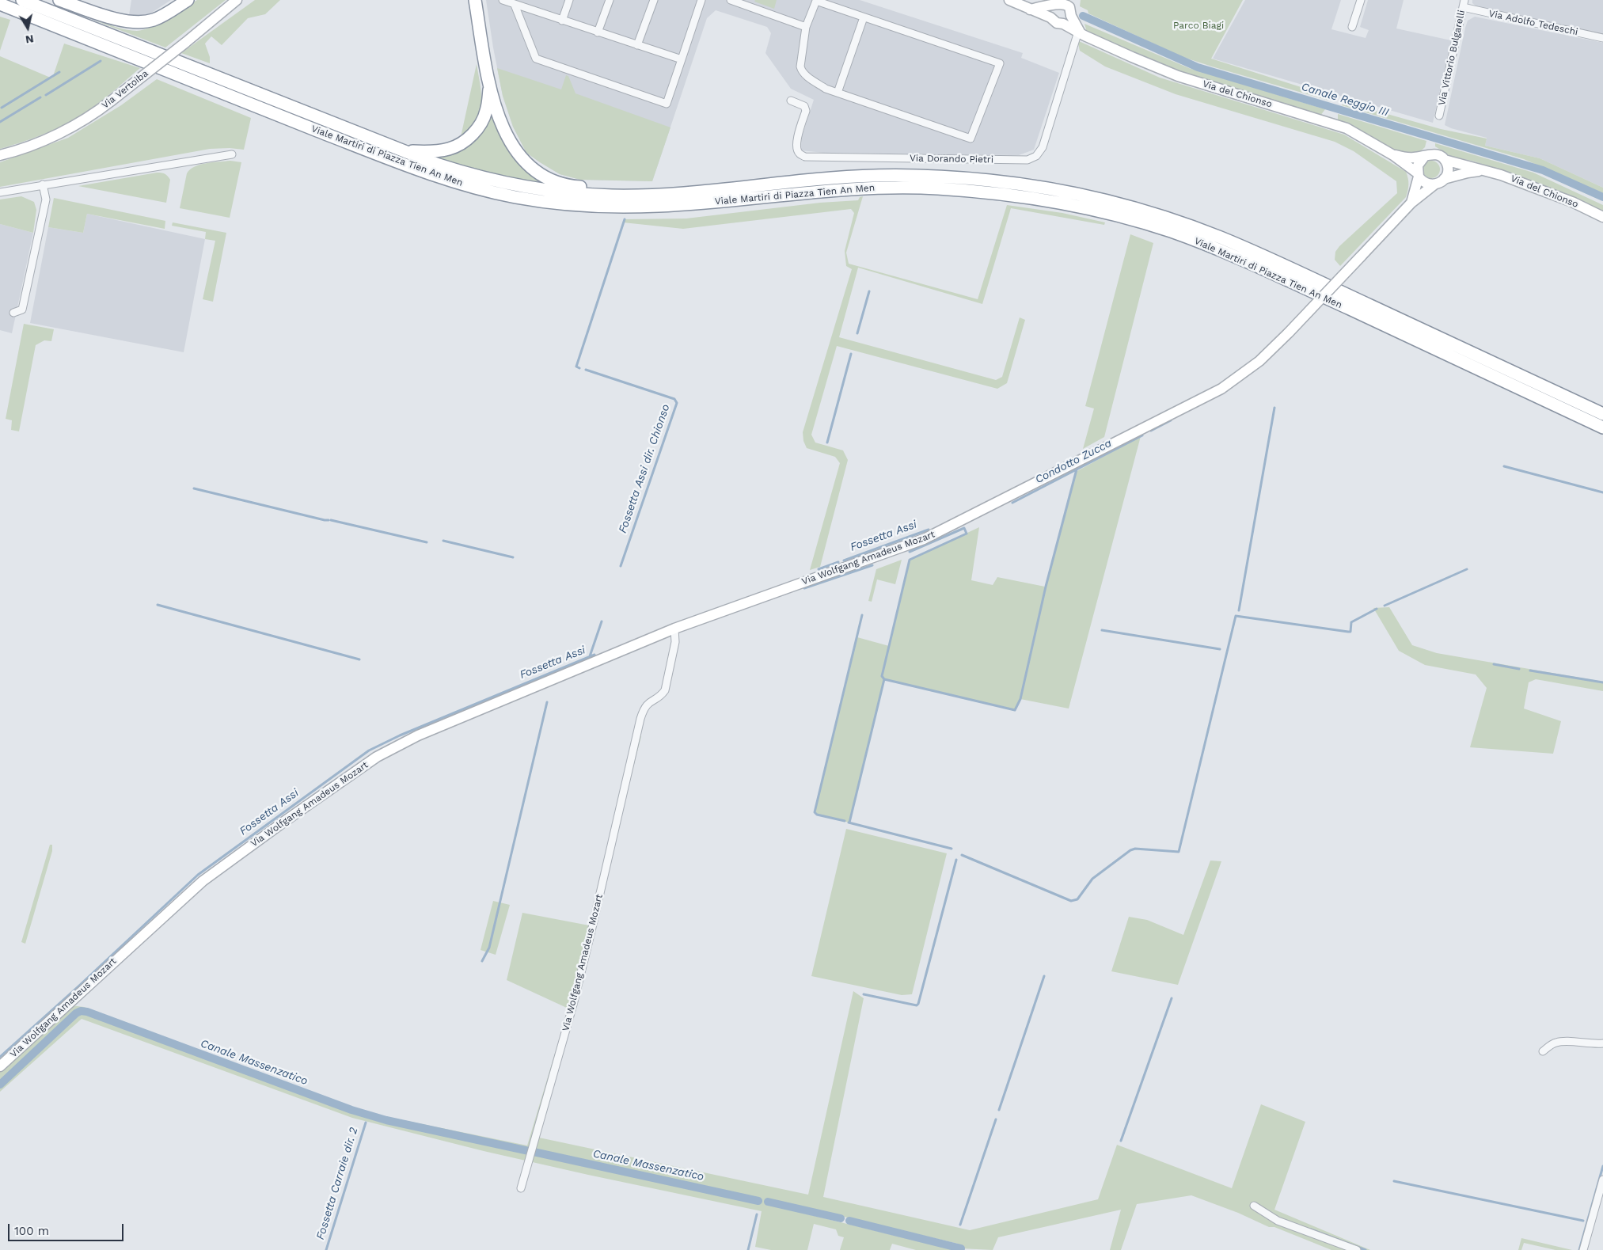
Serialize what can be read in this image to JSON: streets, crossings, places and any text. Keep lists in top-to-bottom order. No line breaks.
{"streets":{"highway":["Viale Martiri di Piazza Tien An Men"],"street":["Via Adolfo Tedeschi","Via Vittorio Bulgarelli","Via Vertoiba","Via del Chionso","Via Dorando Pietri","Via Wolfgang Amadeus Mozart"]},"crossings":[["Via Adolfo Tedeschi","Via Vittorio Bulgarelli"],["Via del Chionso","Via Dorando Pietri"],["Via del Chionso","Via Wolfgang Amadeus Mozart"]],"water":["Canale Reggio III","Condotto Zucca","Fossetta Assi dir. Chionso","Fossetta Assi","Canale Massenzatico","Fossetta Carraie dir. 2"],"parks":["Parco Biagi"],"scale_bar":"100 m","north":"bottom"}
